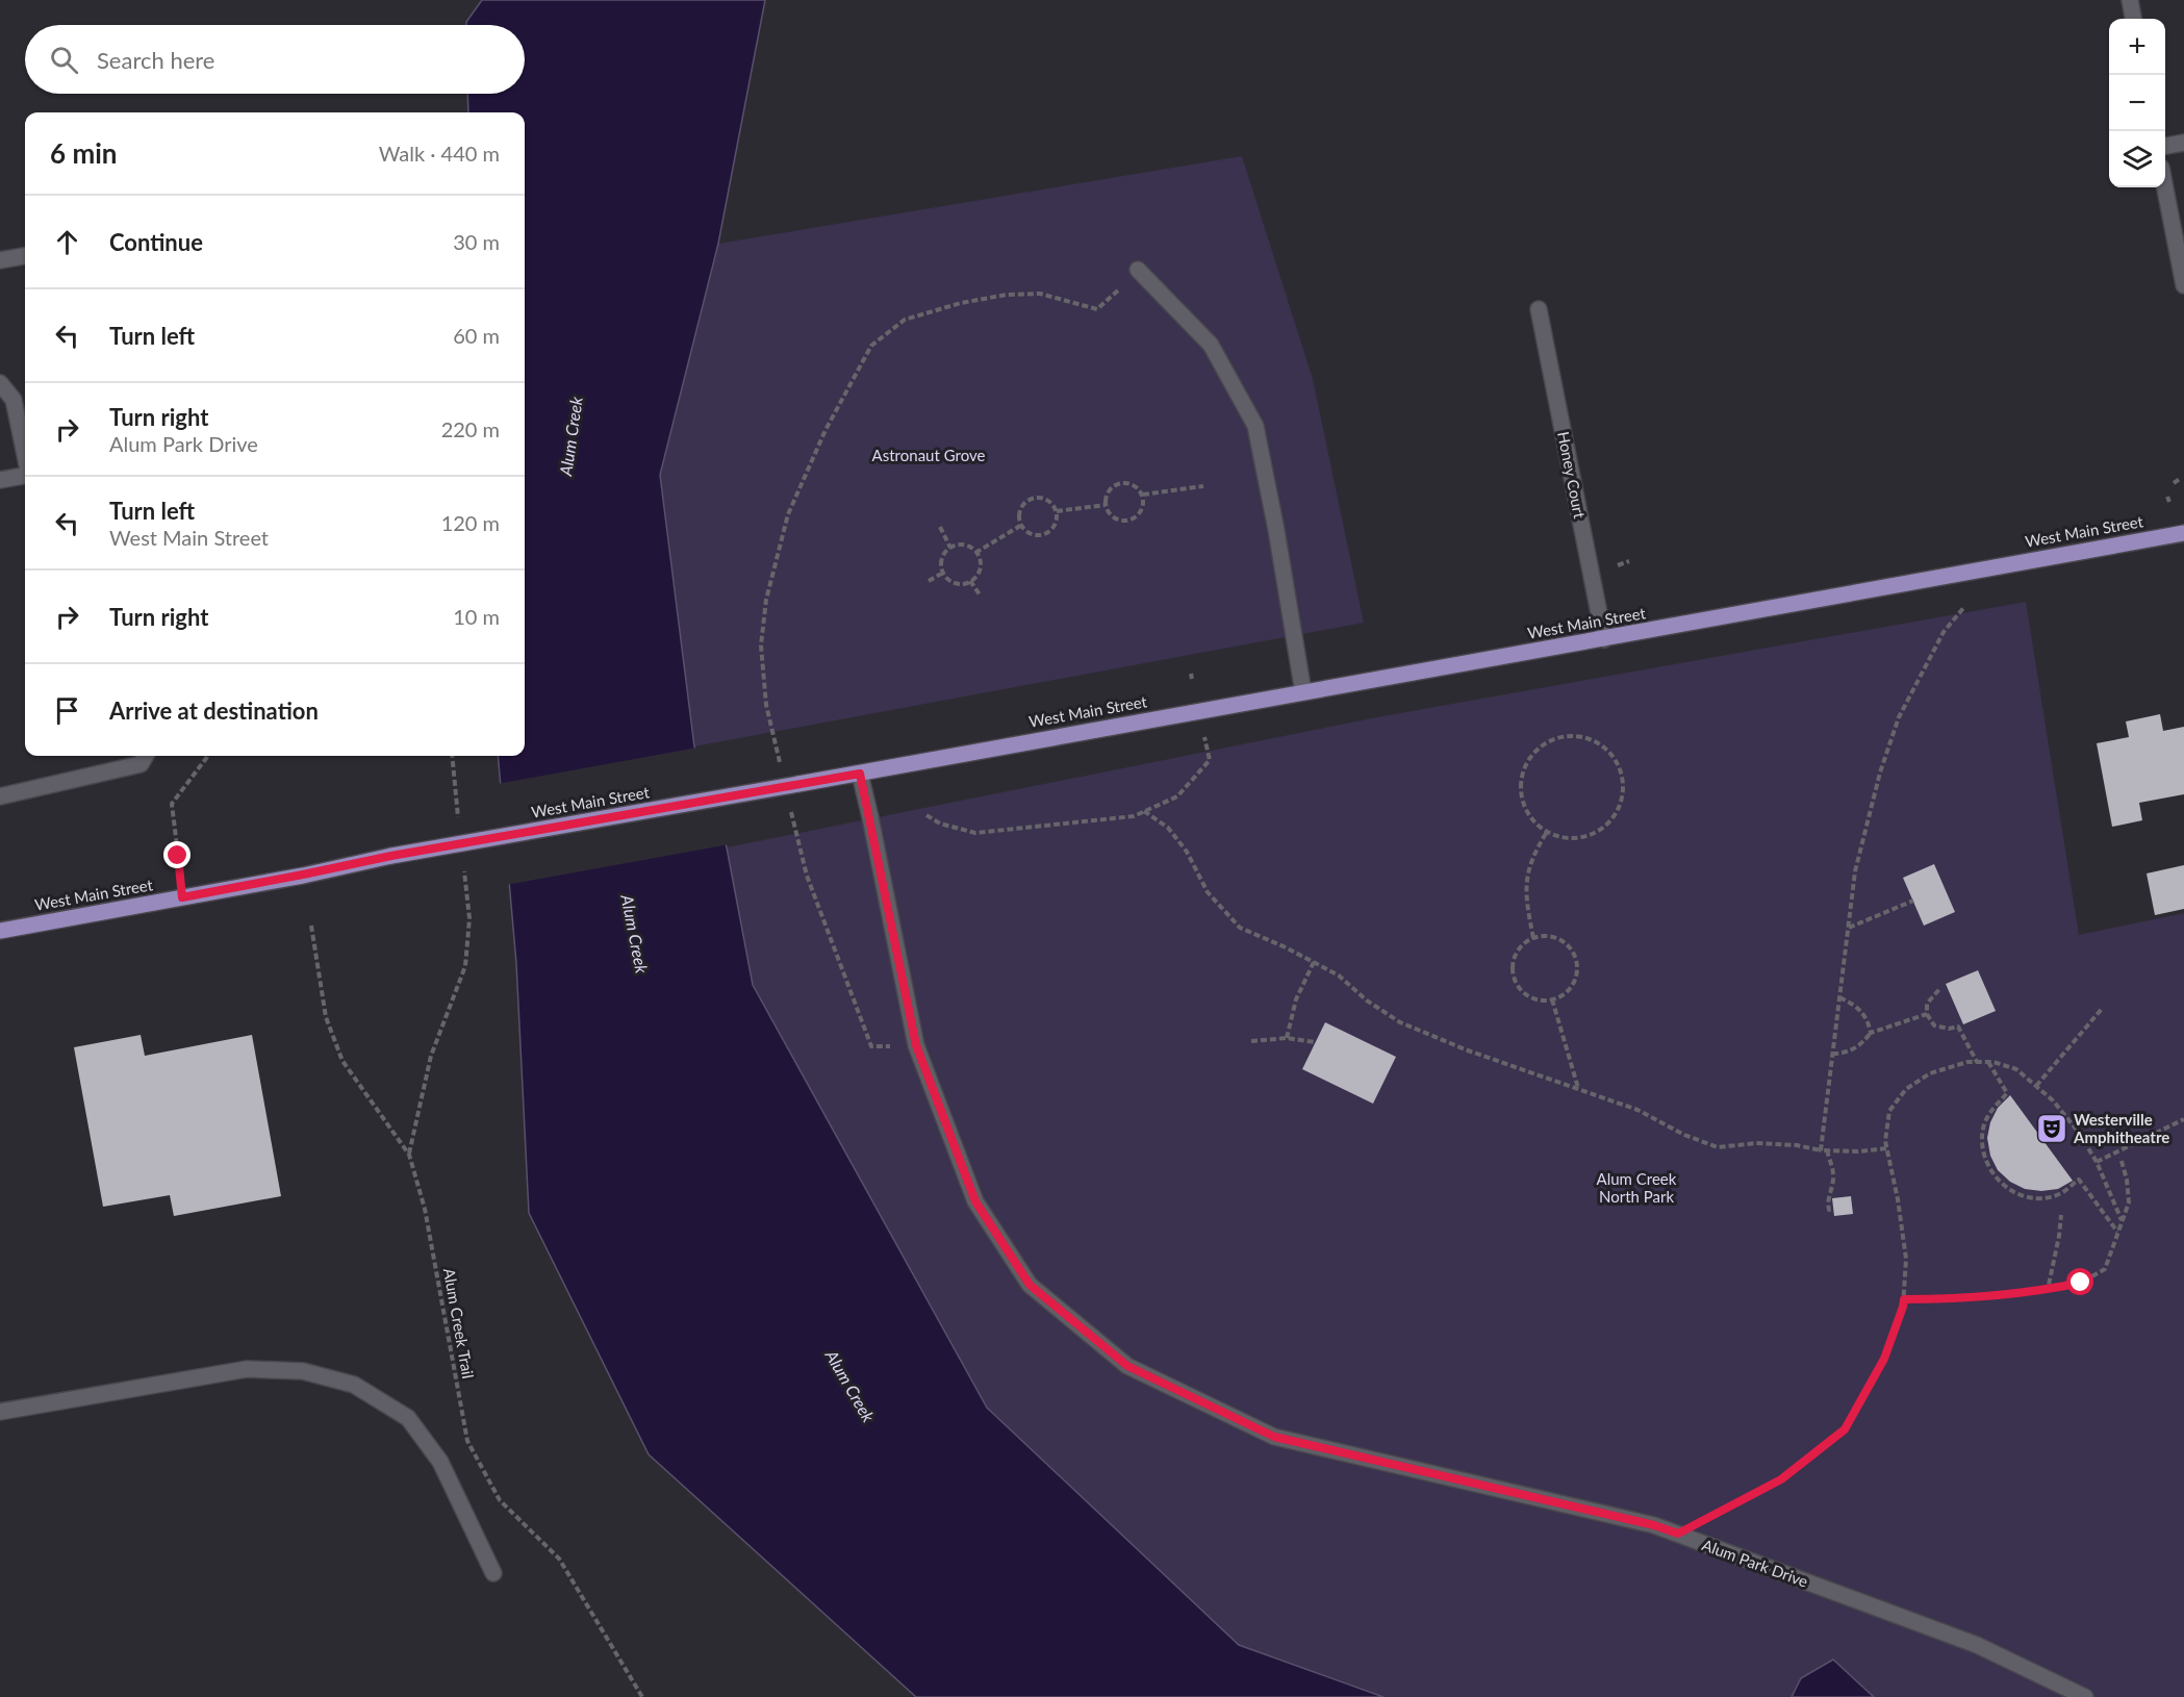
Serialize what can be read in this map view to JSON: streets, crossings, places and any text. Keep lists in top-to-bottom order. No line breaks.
{"streets":{"main road":["West Main Street"],"street":["Honey Court","Alum Park Drive"],"path":["Alum Creek Trail"]},"crossings":[["Honey Court","West Main Street"],["West Main Street","Alum Park Drive"]],"water":["Alum Creek"],"parks":["Astronaut Grove","Alum Creek North Park"],"places":{"theatre":["Westerville Amphitheatre"]},"page":{"map_buttons":["+","−"],"search":"Search here","heading":["6 min","Walk · 440 m"],"list":[["Continue","30 m"],["Turn left","60 m"],["Turn right","Alum Park Drive","220 m"],["Turn left","West Main Street","120 m"],["Turn right","10 m"],"Arrive at destination"]}}
